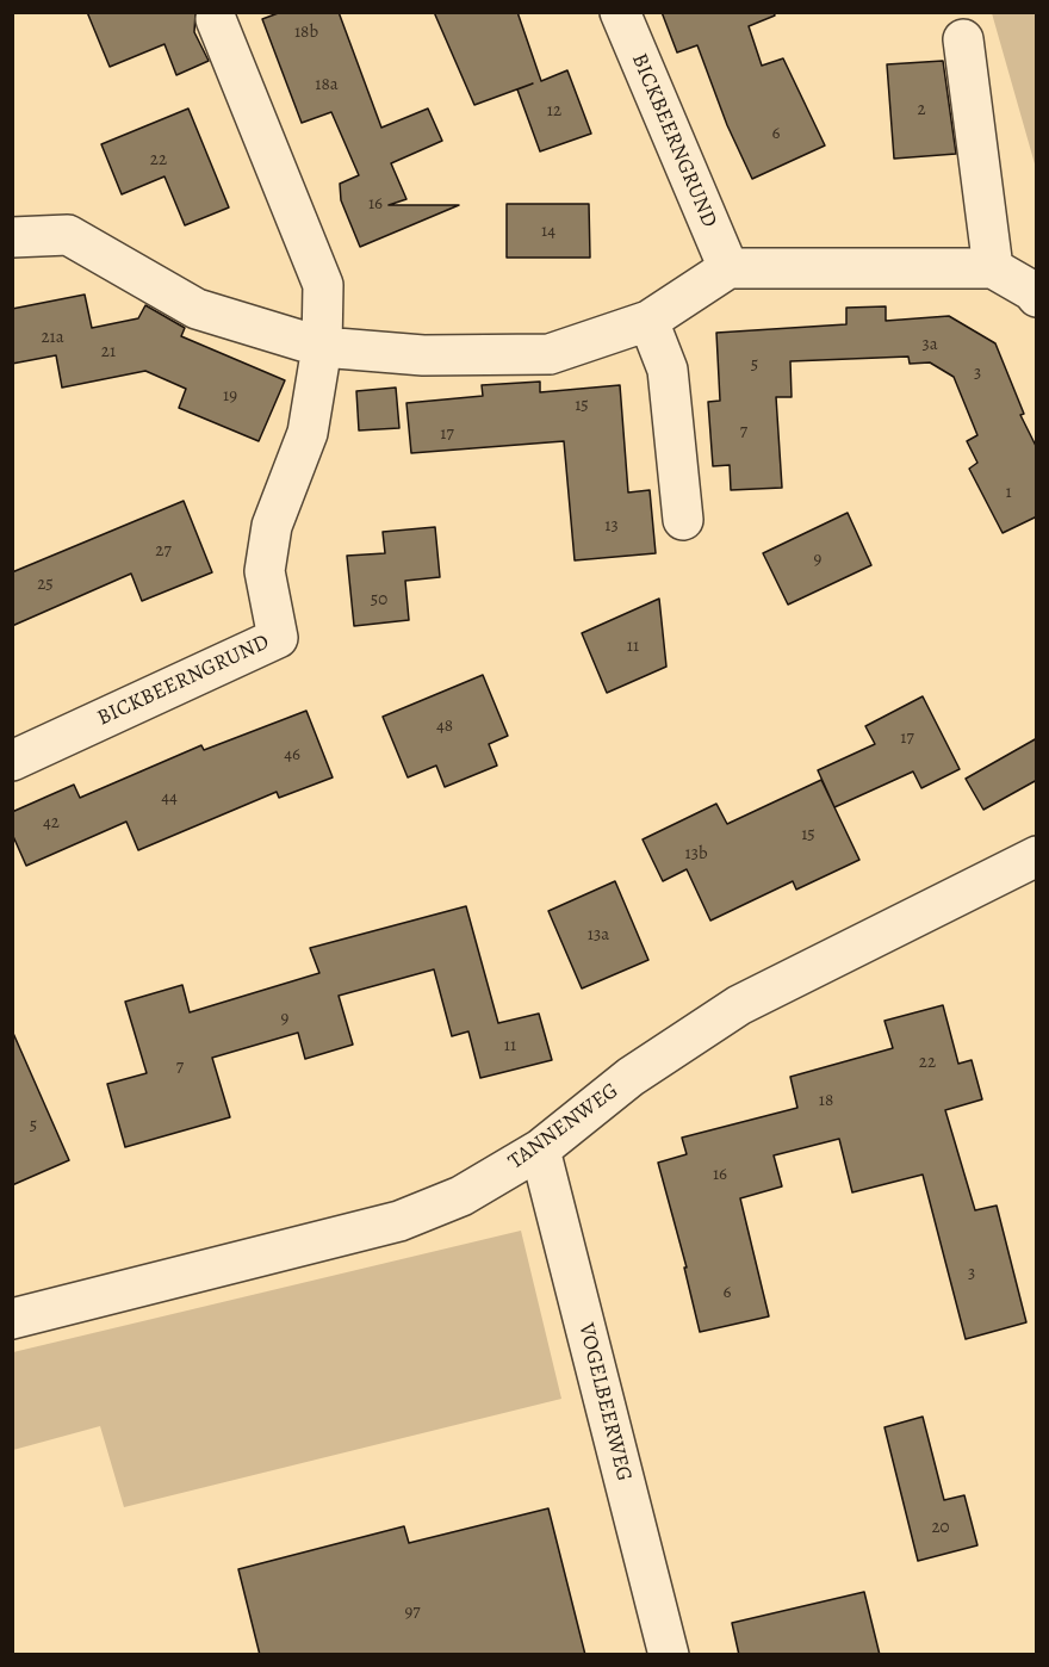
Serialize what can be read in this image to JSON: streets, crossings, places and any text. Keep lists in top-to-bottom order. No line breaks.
{"streets":{"street":["BICKBEERNGRUND","TANNENWEG","VOGELBEERWEG"]},"crossings":[["TANNENWEG","VOGELBEERWEG"]],"house_numbers":["18b","18a","2","12","6","22","16","14","21a","3a","21","5","3","19","15","7","17","1","13","27","9","25","50","11","48","17","46","44","42","15","13b","13a","9","11","22","7","18","5","16","3","6","20","97"]}
